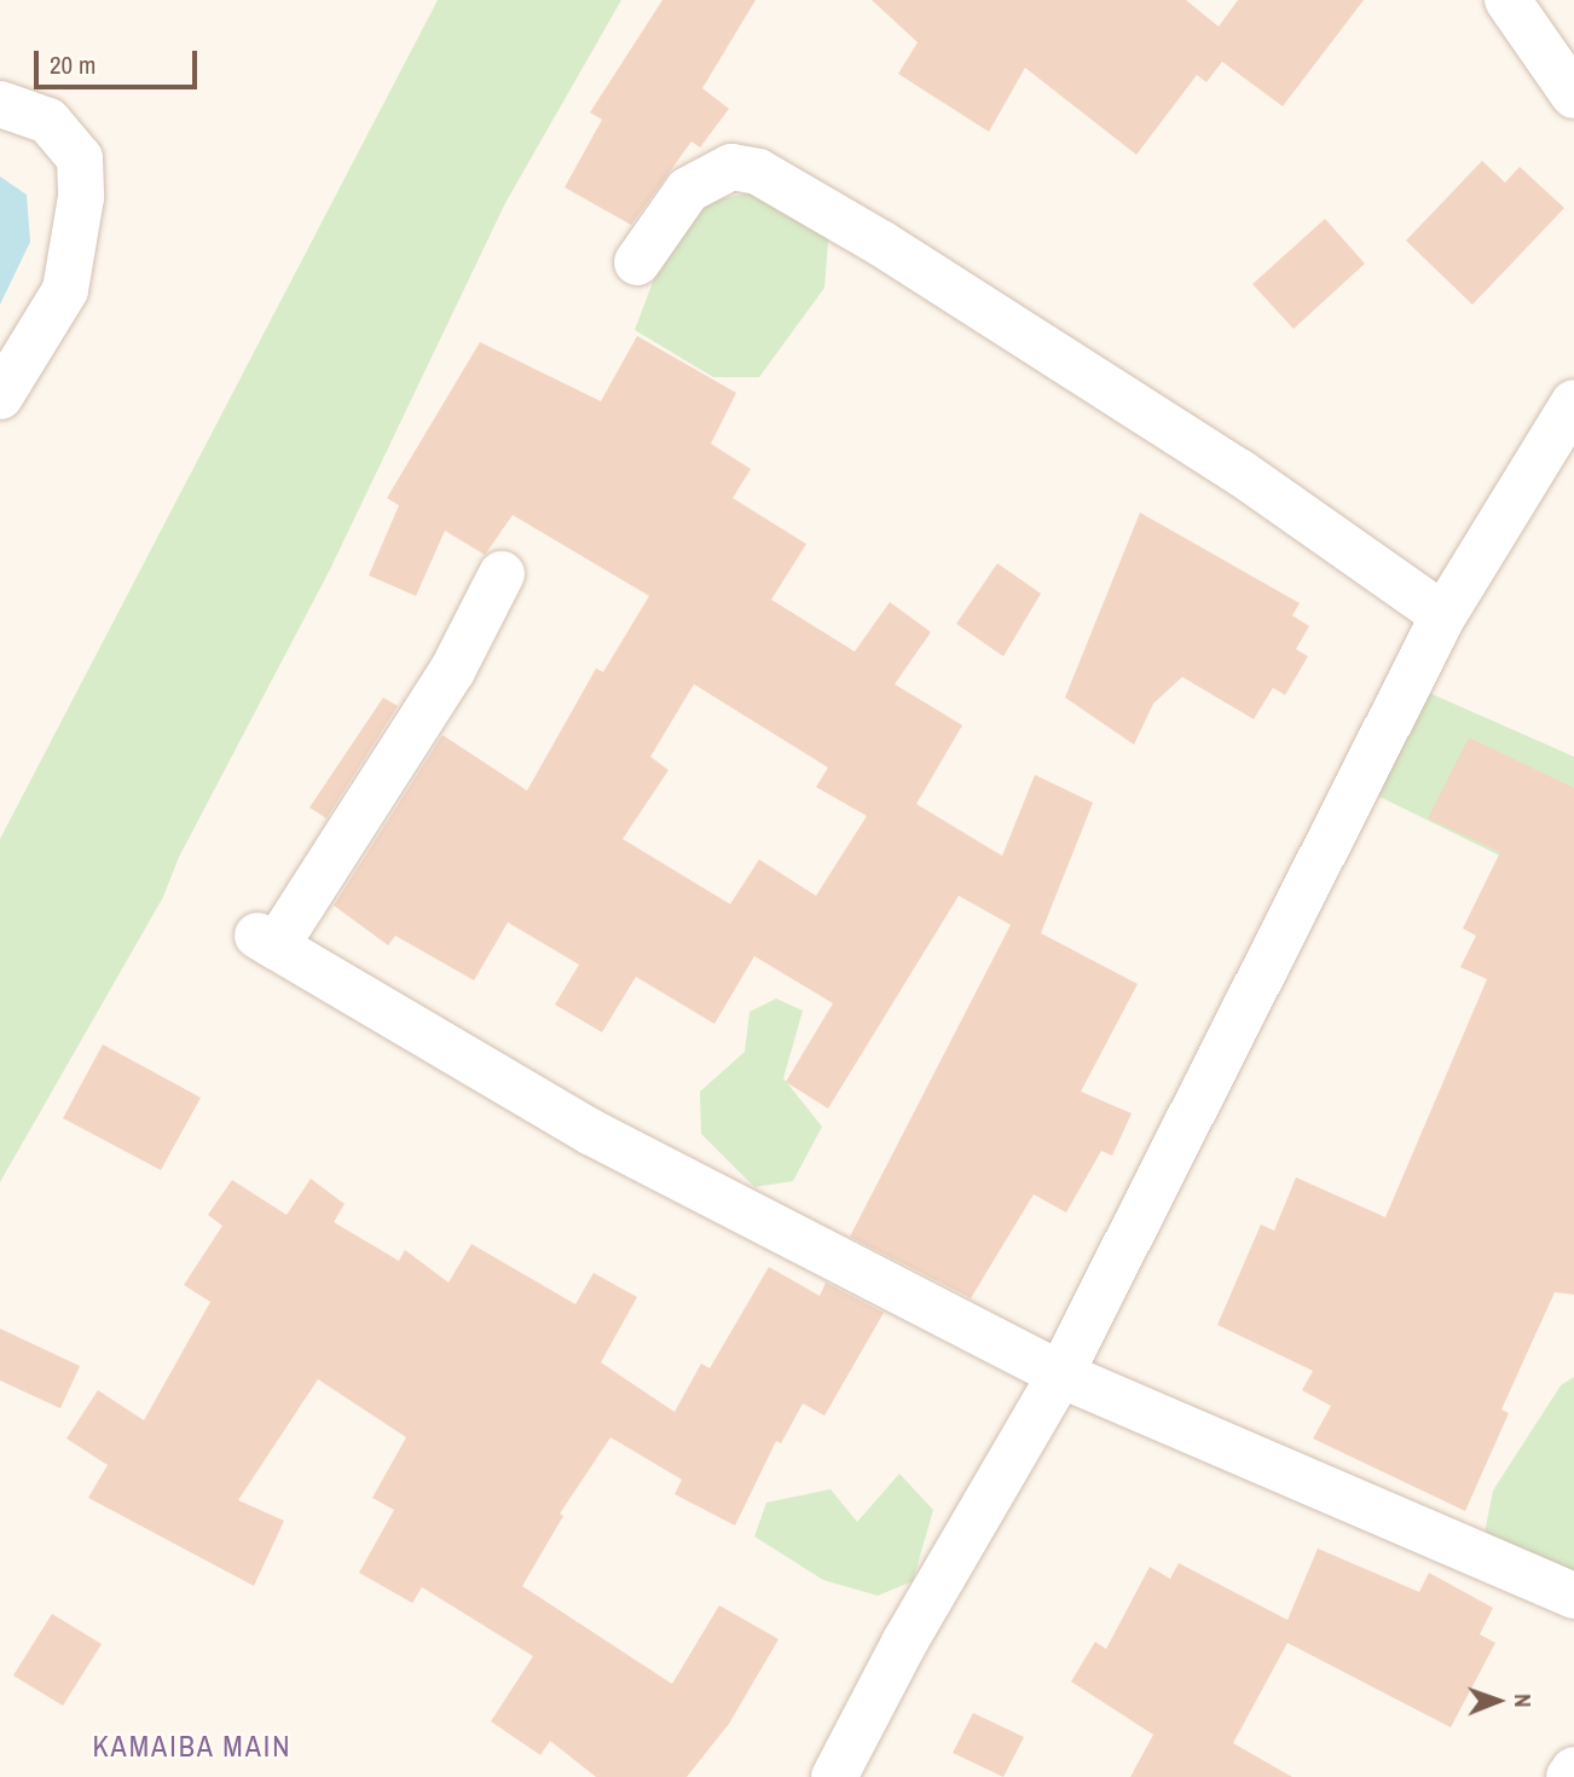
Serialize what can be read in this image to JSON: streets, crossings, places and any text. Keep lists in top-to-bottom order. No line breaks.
{"districts":["KAMAIBA MAIN"],"scale_bar":"20 m","north":"right"}
